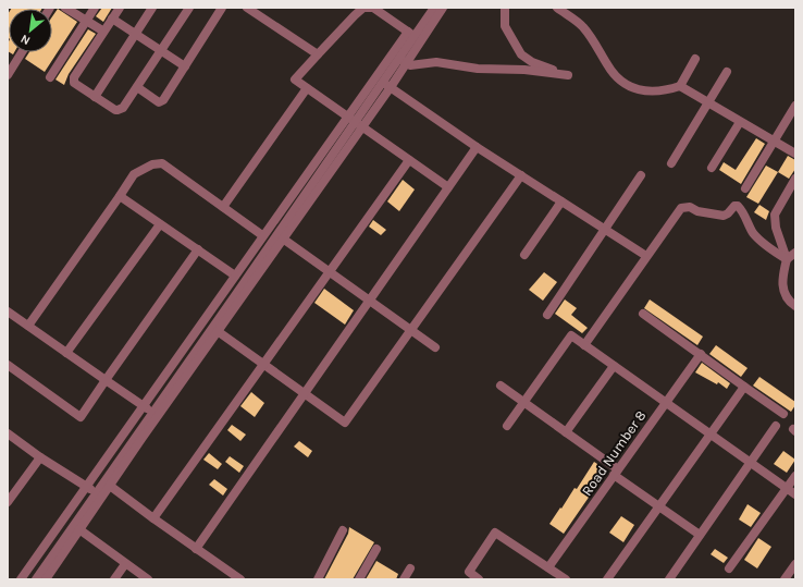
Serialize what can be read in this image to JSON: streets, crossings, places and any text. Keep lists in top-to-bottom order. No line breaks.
{"streets":{"street":["Road Number 8"]},"north":"bottom left"}
